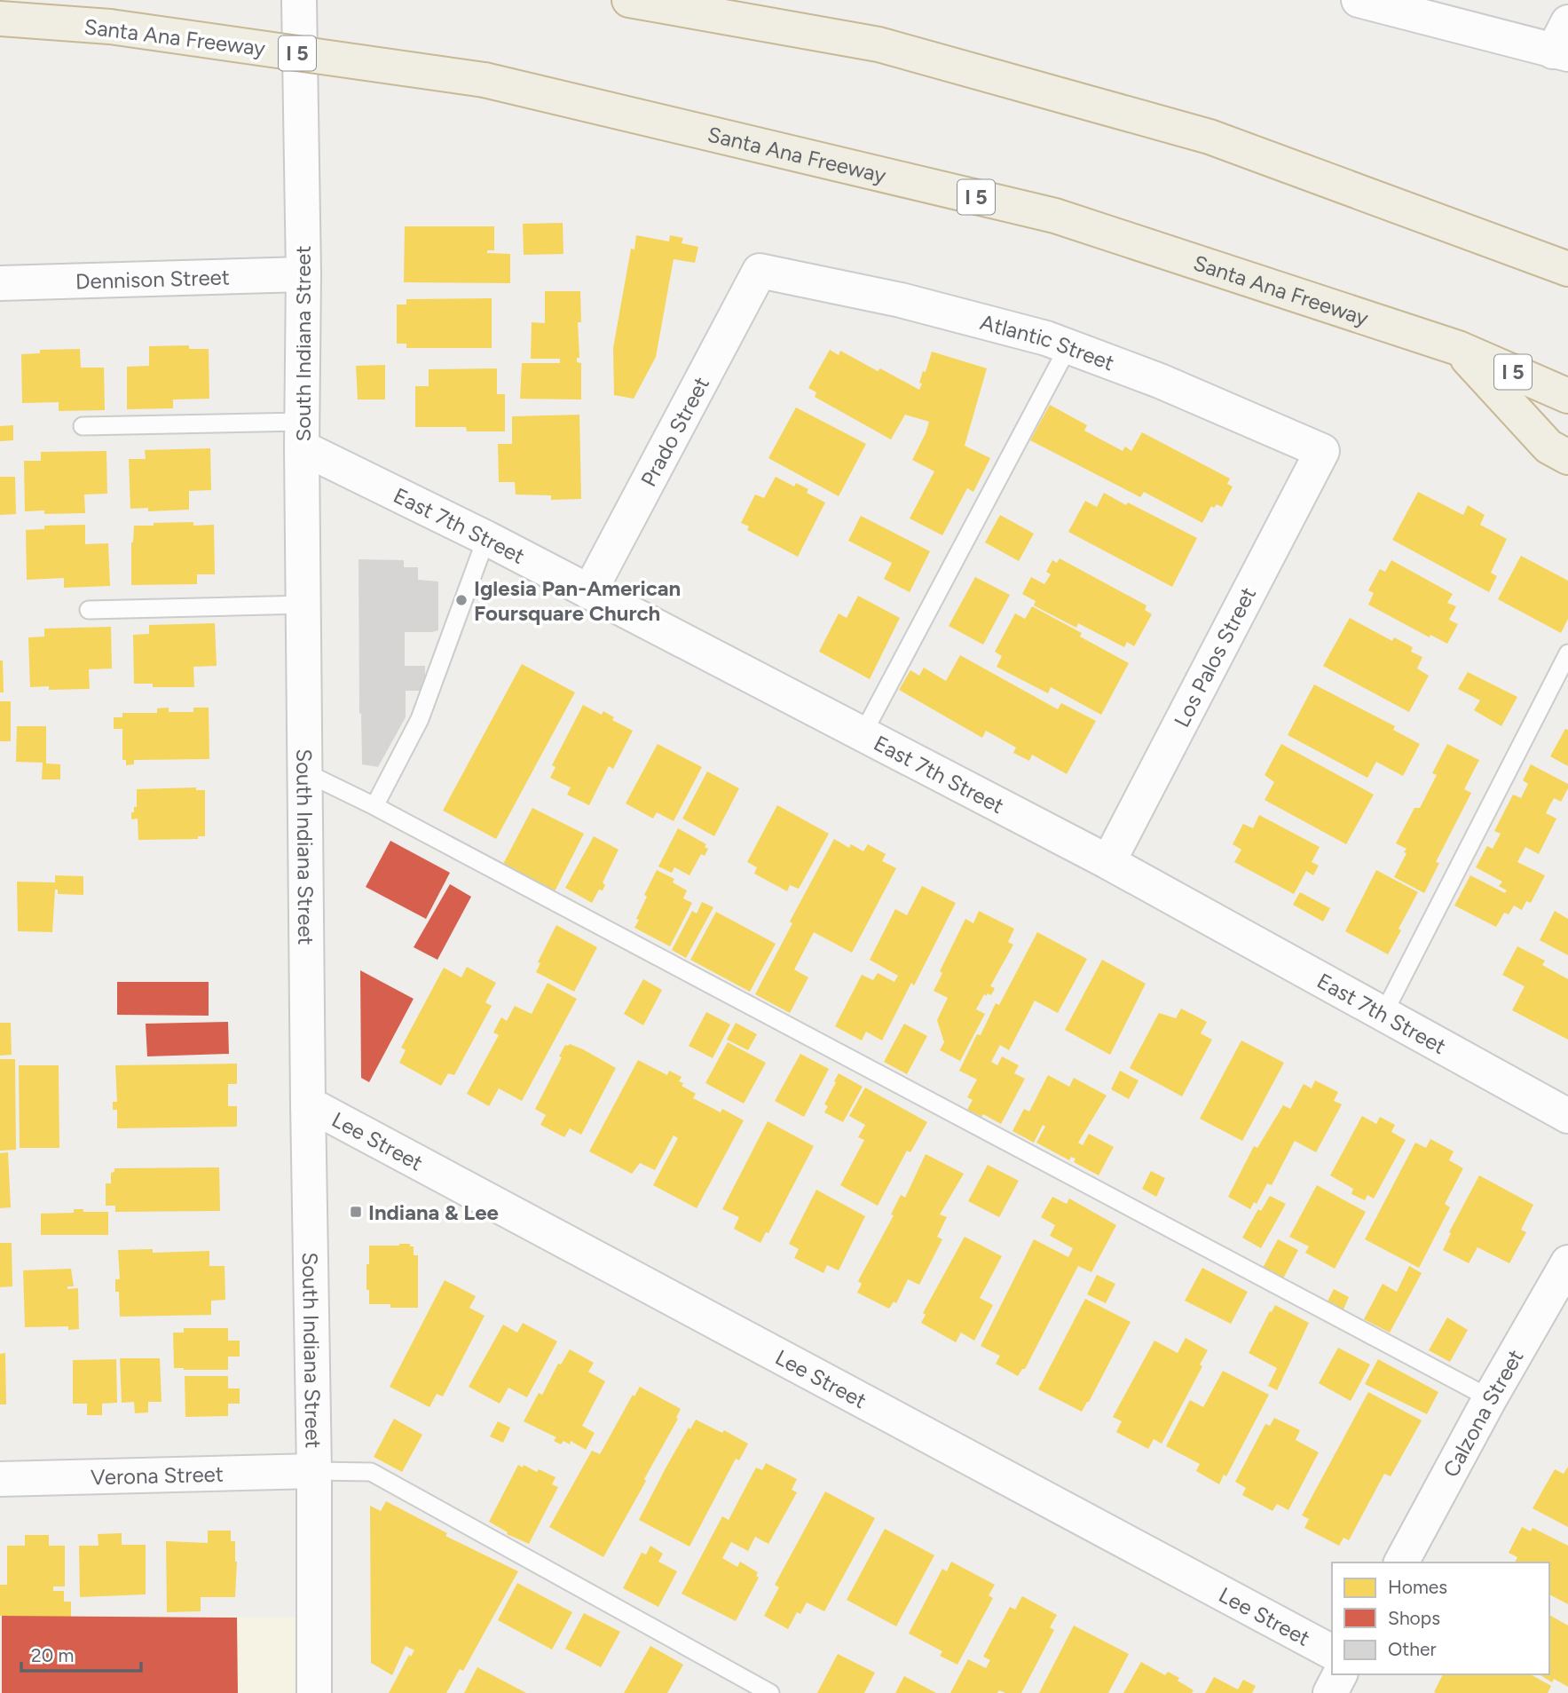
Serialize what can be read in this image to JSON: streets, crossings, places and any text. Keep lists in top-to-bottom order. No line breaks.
{"streets":{"highway":["Santa Ana Freeway","I 5"],"street":["Dennison Street","Atlantic Street","South Indiana Street","Prado Street","East 7th Street","Los Palos Street","Lee Street","Calzona Street","Verona Street"]},"crossings":[["Dennison Street","South Indiana Street"],["Atlantic Street","Prado Street"],["Atlantic Street","Los Palos Street"],["South Indiana Street","East 7th Street"],["South Indiana Street","Lee Street"],["South Indiana Street","Verona Street"],["Prado Street","East 7th Street"],["East 7th Street","Los Palos Street"]],"places":{"other":["Iglesia Pan-American Foursquare Church"],"transit":["Indiana & Lee"]},"legend":["Homes","Shops","Other"],"scale_bar":"20 m"}
